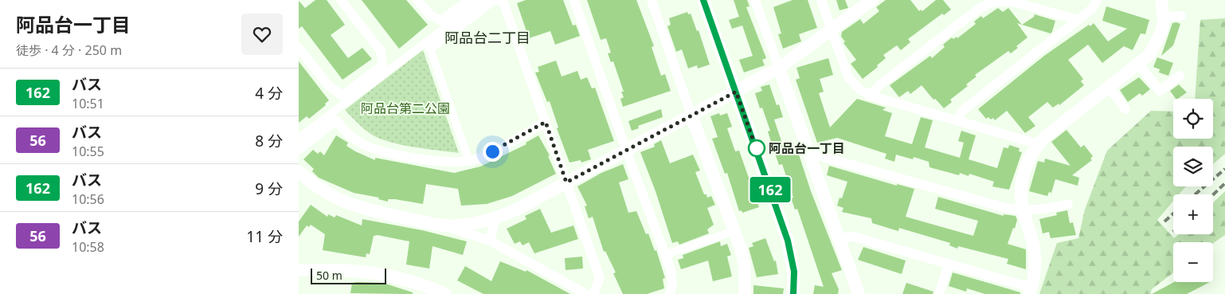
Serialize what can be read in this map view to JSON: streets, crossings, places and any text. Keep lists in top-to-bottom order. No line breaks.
{"districts":["阿品台二丁目"],"parks":["阿品台第二公園"],"places":["阿品台一丁目"],"lines":["bus line 162"],"scale_bar":"50 m","page":{"heading":["阿品台一丁目","徒歩 · 4 分 · 250 m"],"on_map":"162","list":[{"mark":"162","name":"バス","note":"10:51","value":"4 分"},{"mark":"56","name":"バス","note":"10:55","value":"8 分"},{"mark":"162","name":"バス","note":"10:56","value":"9 分"},{"mark":"56","name":"バス","note":"10:58","value":"11 分"}],"map_buttons":["+","−"],"scale":"50 m"}}
